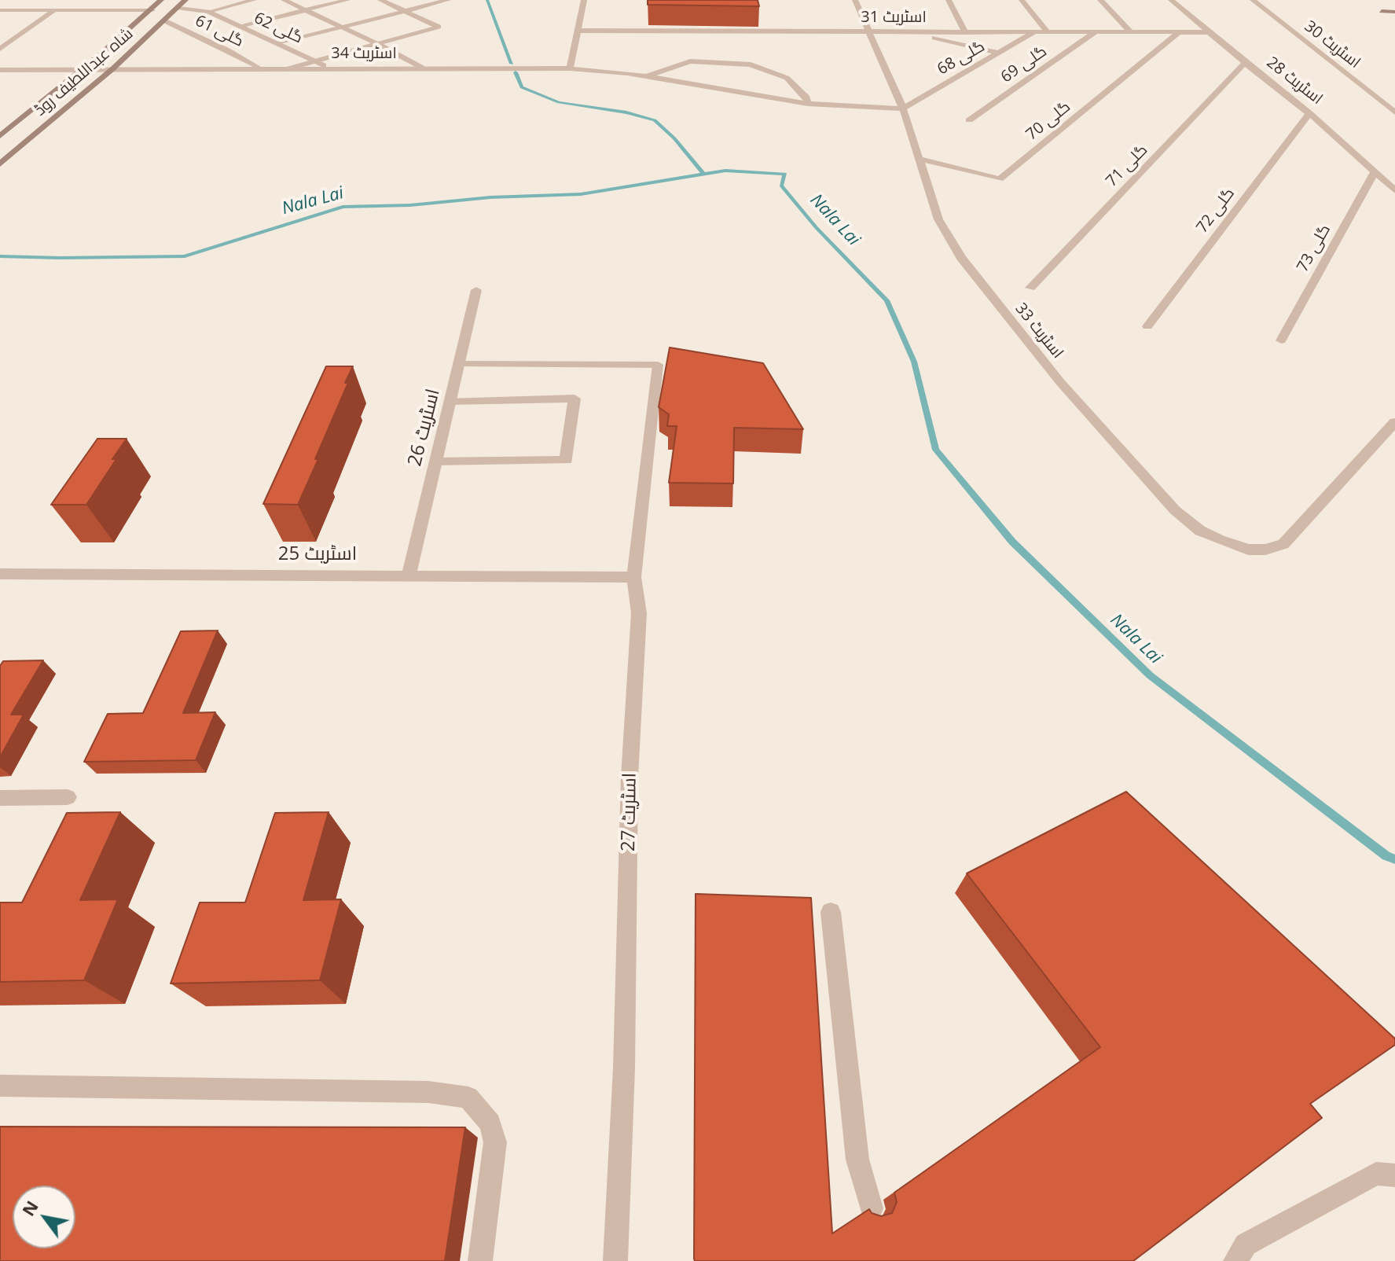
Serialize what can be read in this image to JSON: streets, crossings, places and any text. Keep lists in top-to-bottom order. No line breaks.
{"streets":{"street":["اسٹریٹ 31","گلی 62","گلی 61","اسٹریٹ 30","اسٹریٹ 34","گلی 68","گلی 69","شاہ عبداللطیف روڈ","اسٹریٹ 28","گلی 70","گلی 71","گلی 72","گلی 73","اسٹریٹ 33","اسٹریٹ 26","اسٹریٹ 25","اسٹریٹ 27"]},"crossings":[["اسٹریٹ 31","گلی 68"],["اسٹریٹ 31","گلی 69"],["اسٹریٹ 31","اسٹریٹ 28"],["اسٹریٹ 31","گلی 70"],["اسٹریٹ 31","اسٹریٹ 33"],["گلی 62","اسٹریٹ 34"],["گلی 62","شاہ عبداللطیف روڈ"],["گلی 61","اسٹریٹ 34"],["گلی 61","شاہ عبداللطیف روڈ"],["اسٹریٹ 34","گلی 68"],["اسٹریٹ 34","شاہ عبداللطیف روڈ"],["اسٹریٹ 34","اسٹریٹ 33"],["گلی 68","اسٹریٹ 33"],["اسٹریٹ 28","گلی 71"],["اسٹریٹ 28","گلی 72"],["اسٹریٹ 28","گلی 73"],["گلی 70","اسٹریٹ 33"],["اسٹریٹ 26","اسٹریٹ 25"],["اسٹریٹ 26","اسٹریٹ 27"],["اسٹریٹ 25","اسٹریٹ 27"]],"water":["Nala Lai"],"north":"top left"}
